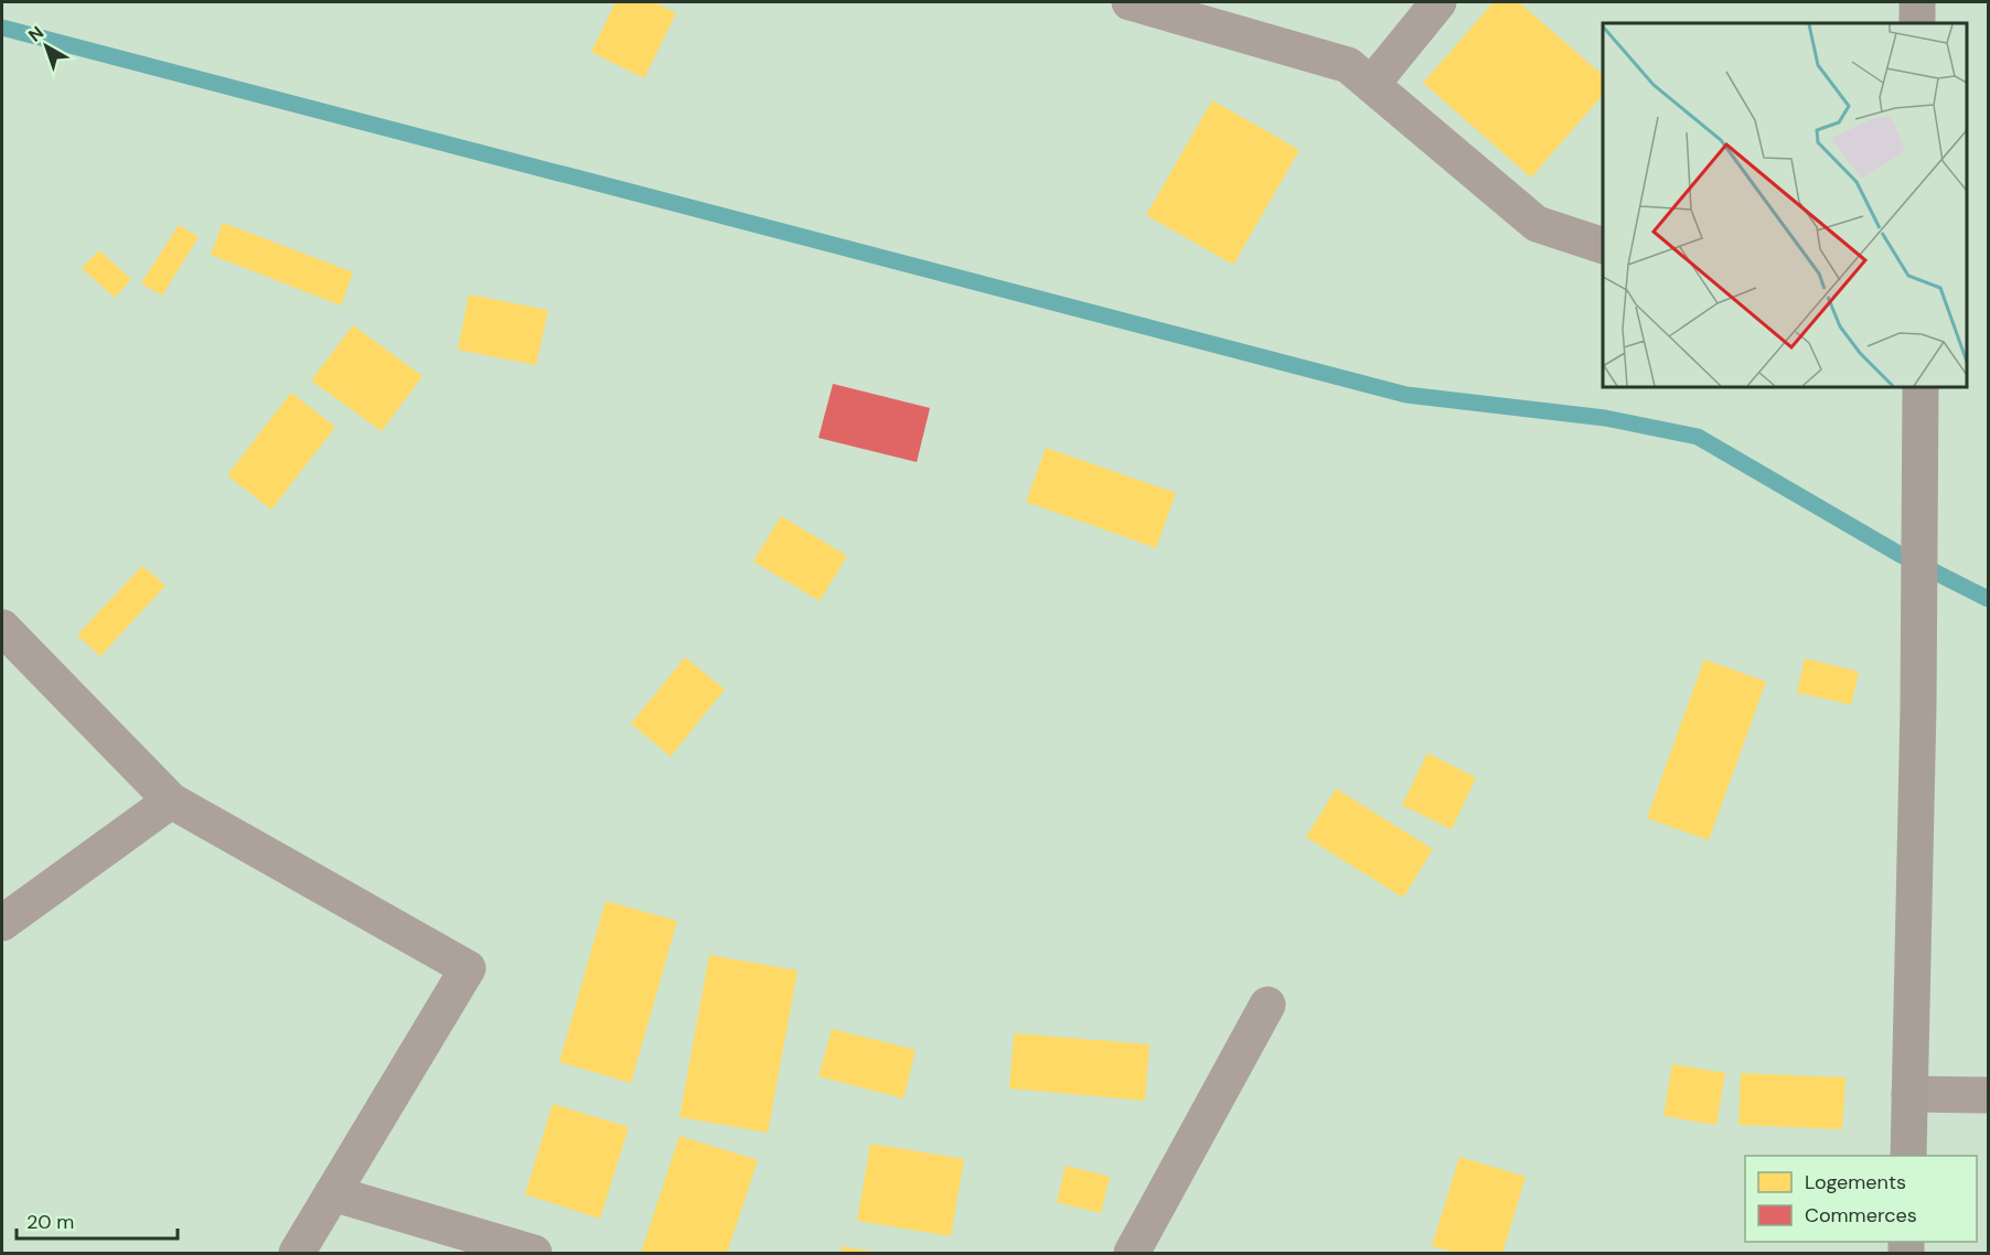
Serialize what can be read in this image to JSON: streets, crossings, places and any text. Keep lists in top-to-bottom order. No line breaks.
{"legend":["Logements","Commerces"],"scale_bar":"20 m","north":"top left"}
